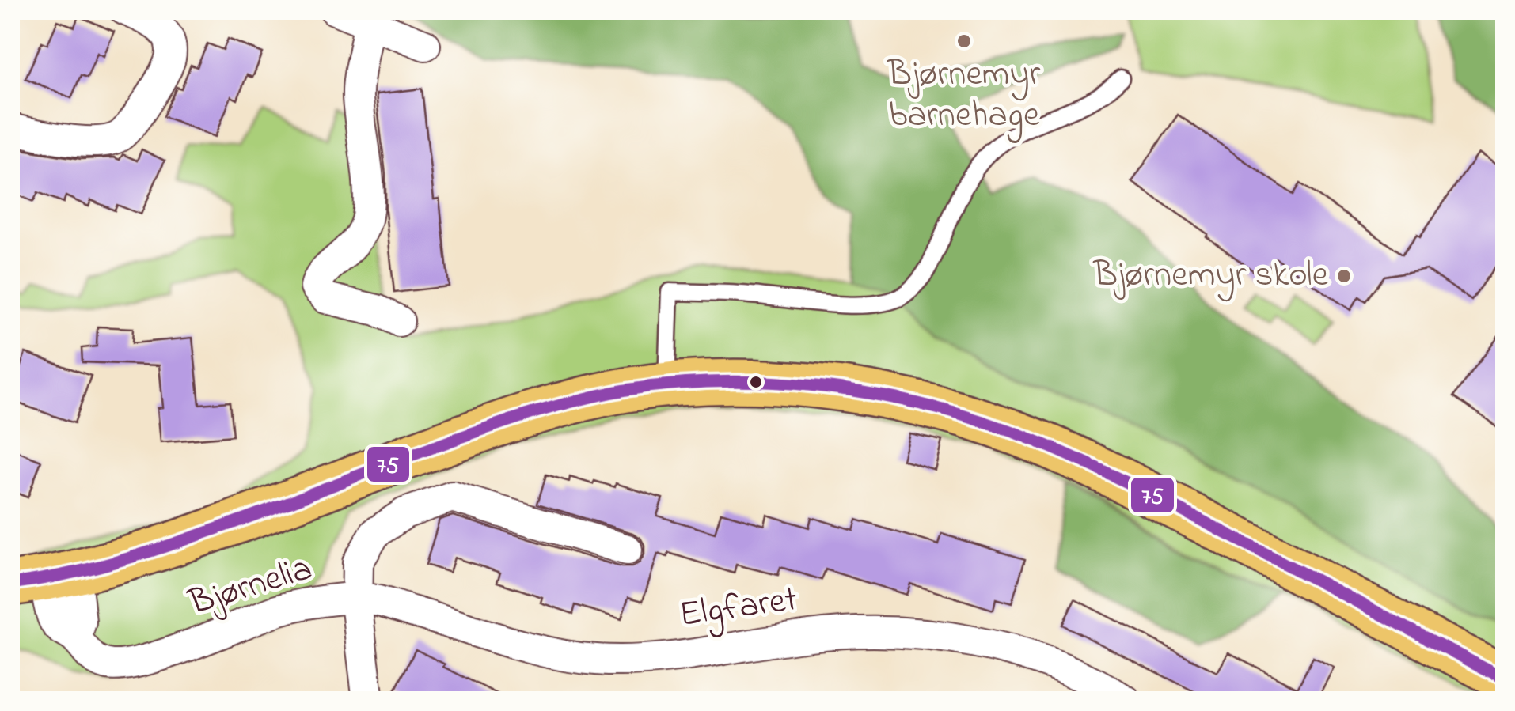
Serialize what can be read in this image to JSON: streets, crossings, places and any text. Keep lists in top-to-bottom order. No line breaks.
{"streets":{"street":["Bjørnelia","Elgfaret"]},"crossings":[["Bjørnelia","Elgfaret"]],"places":["Bjørnemyr barnehage","Bjørnemyr skole"],"lines":["transit line 75"]}
